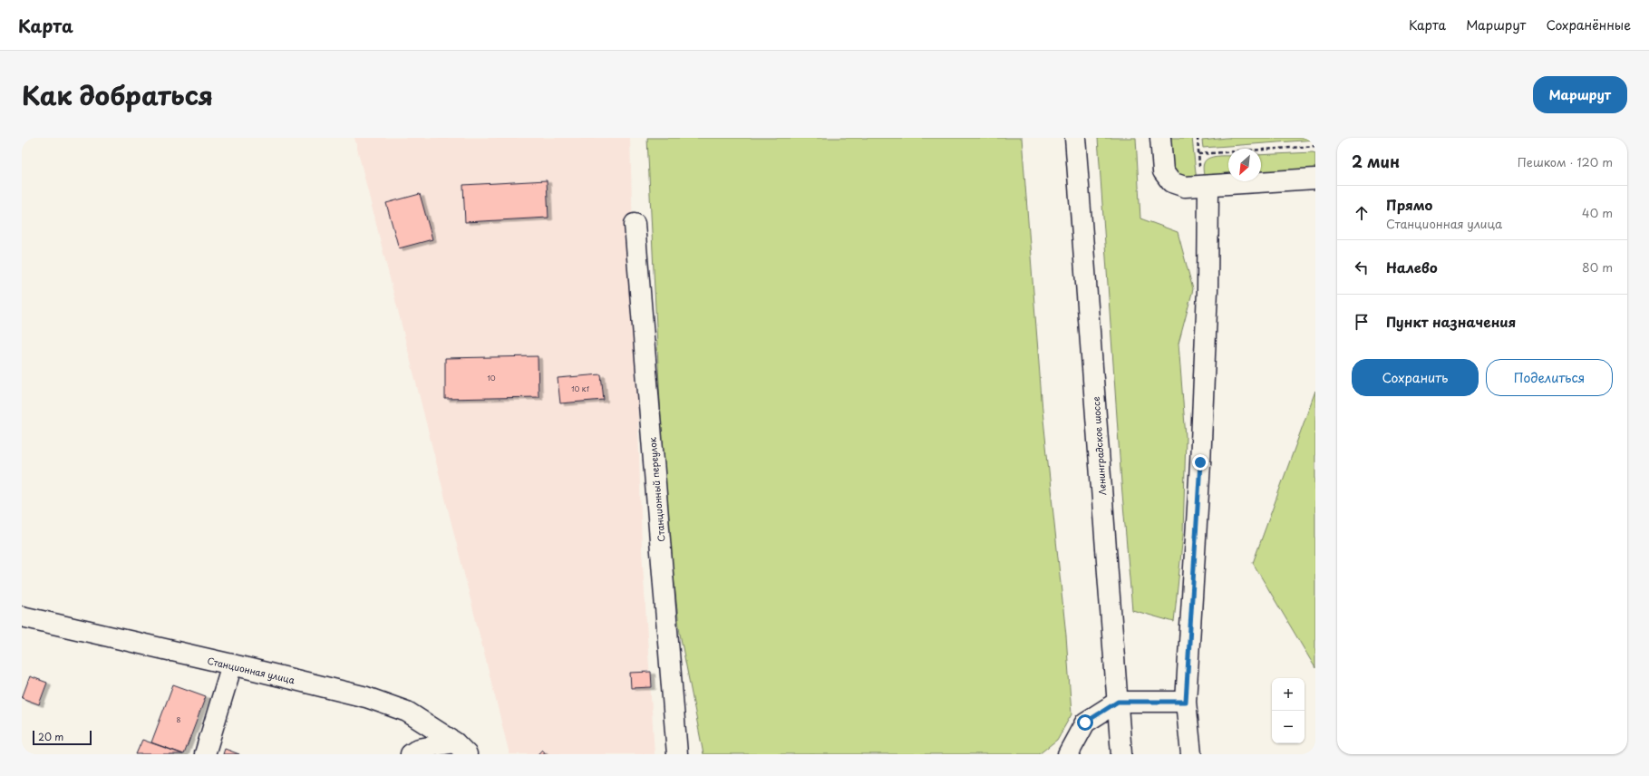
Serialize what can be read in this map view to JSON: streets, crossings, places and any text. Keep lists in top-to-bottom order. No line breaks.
{"streets":{"street":["Ленинградское шоссе","Станционный переулок","Станционная улица"]},"house_numbers":["10","10 к1","8"],"scale_bar":"20 m","north":"bottom left","page":{"header":"Карта","nav":["Карта","Маршрут","Сохранённые"],"title":"Как добраться","buttons":["Маршрут",["Сохранить","Поделиться"]],"heading":["2 мин","Пешком · 120 m"],"list":[["Прямо","Станционная улица","40 m"],["Налево","80 m"],"Пункт назначения"],"map_buttons":["+","−"],"scale":"20 m"}}
